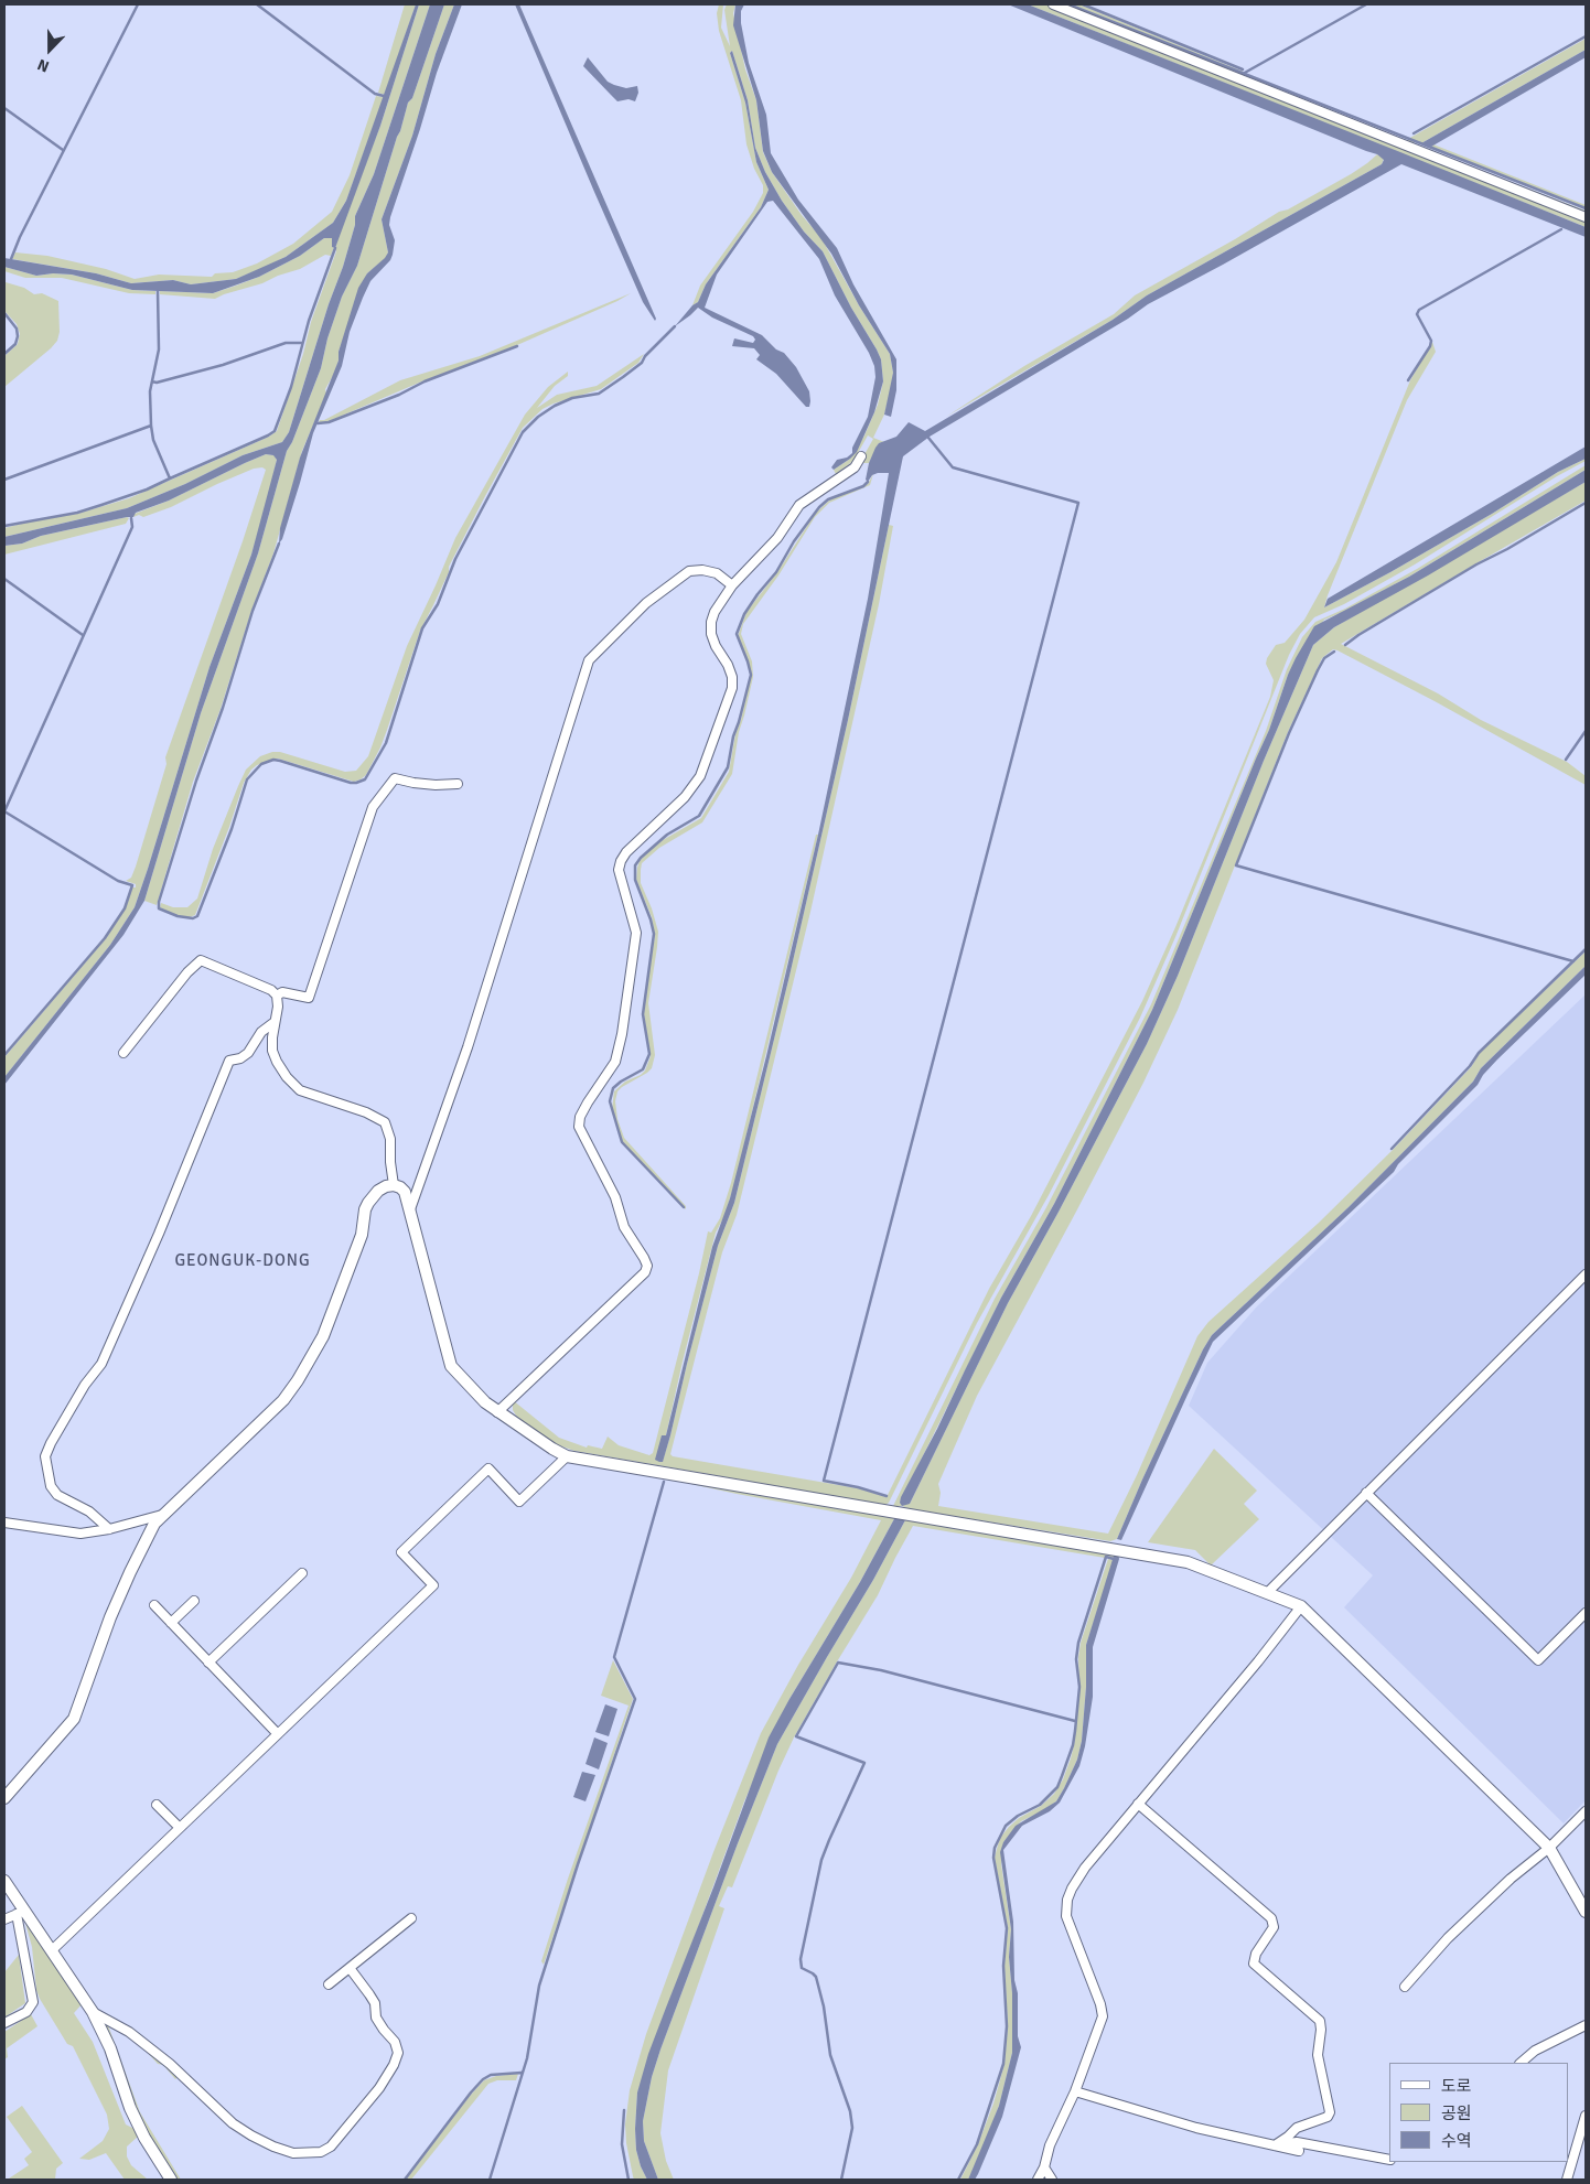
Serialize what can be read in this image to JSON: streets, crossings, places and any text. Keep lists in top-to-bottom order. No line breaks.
{"districts":["GEONGUK-DONG"],"legend":["도로","공원","수역"],"north":"bottom"}
